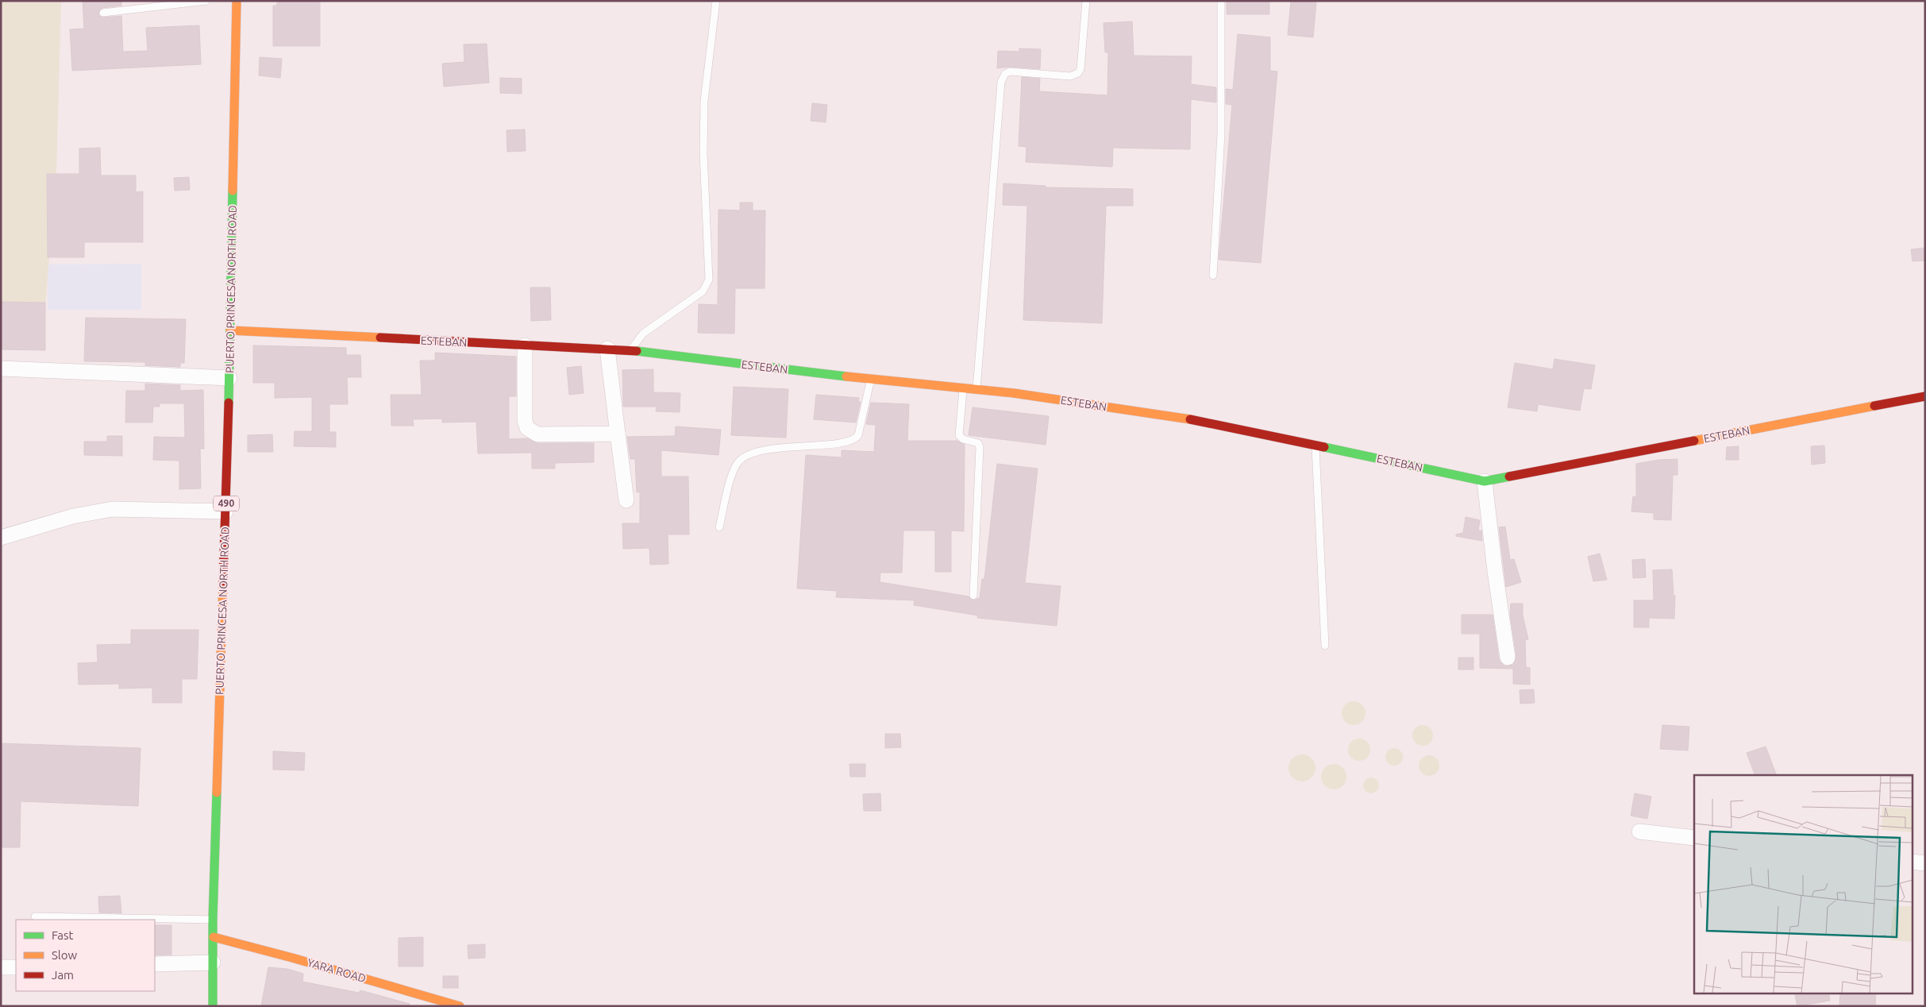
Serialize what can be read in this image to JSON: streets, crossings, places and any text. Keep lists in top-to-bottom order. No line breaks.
{"streets":{"street":["PUERTO PRINCESA NORTH ROAD","ESTEBAN","490","YARA ROAD"]},"crossings":[["PUERTO PRINCESA NORTH ROAD","ESTEBAN"],["PUERTO PRINCESA NORTH ROAD","YARA ROAD"]],"legend":["Fast","Slow","Jam"]}
